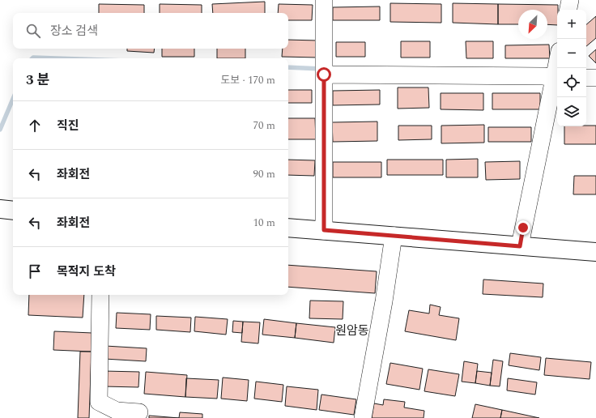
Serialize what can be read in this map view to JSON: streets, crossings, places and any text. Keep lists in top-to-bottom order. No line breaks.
{"districts":["원암동"],"north":"bottom left","page":{"map_buttons":["+","−"],"search":"장소 검색","heading":["3 분","도보 · 170 m"],"list":[["직진","70 m"],["좌회전","90 m"],["좌회전","10 m"],"목적지 도착"]}}
